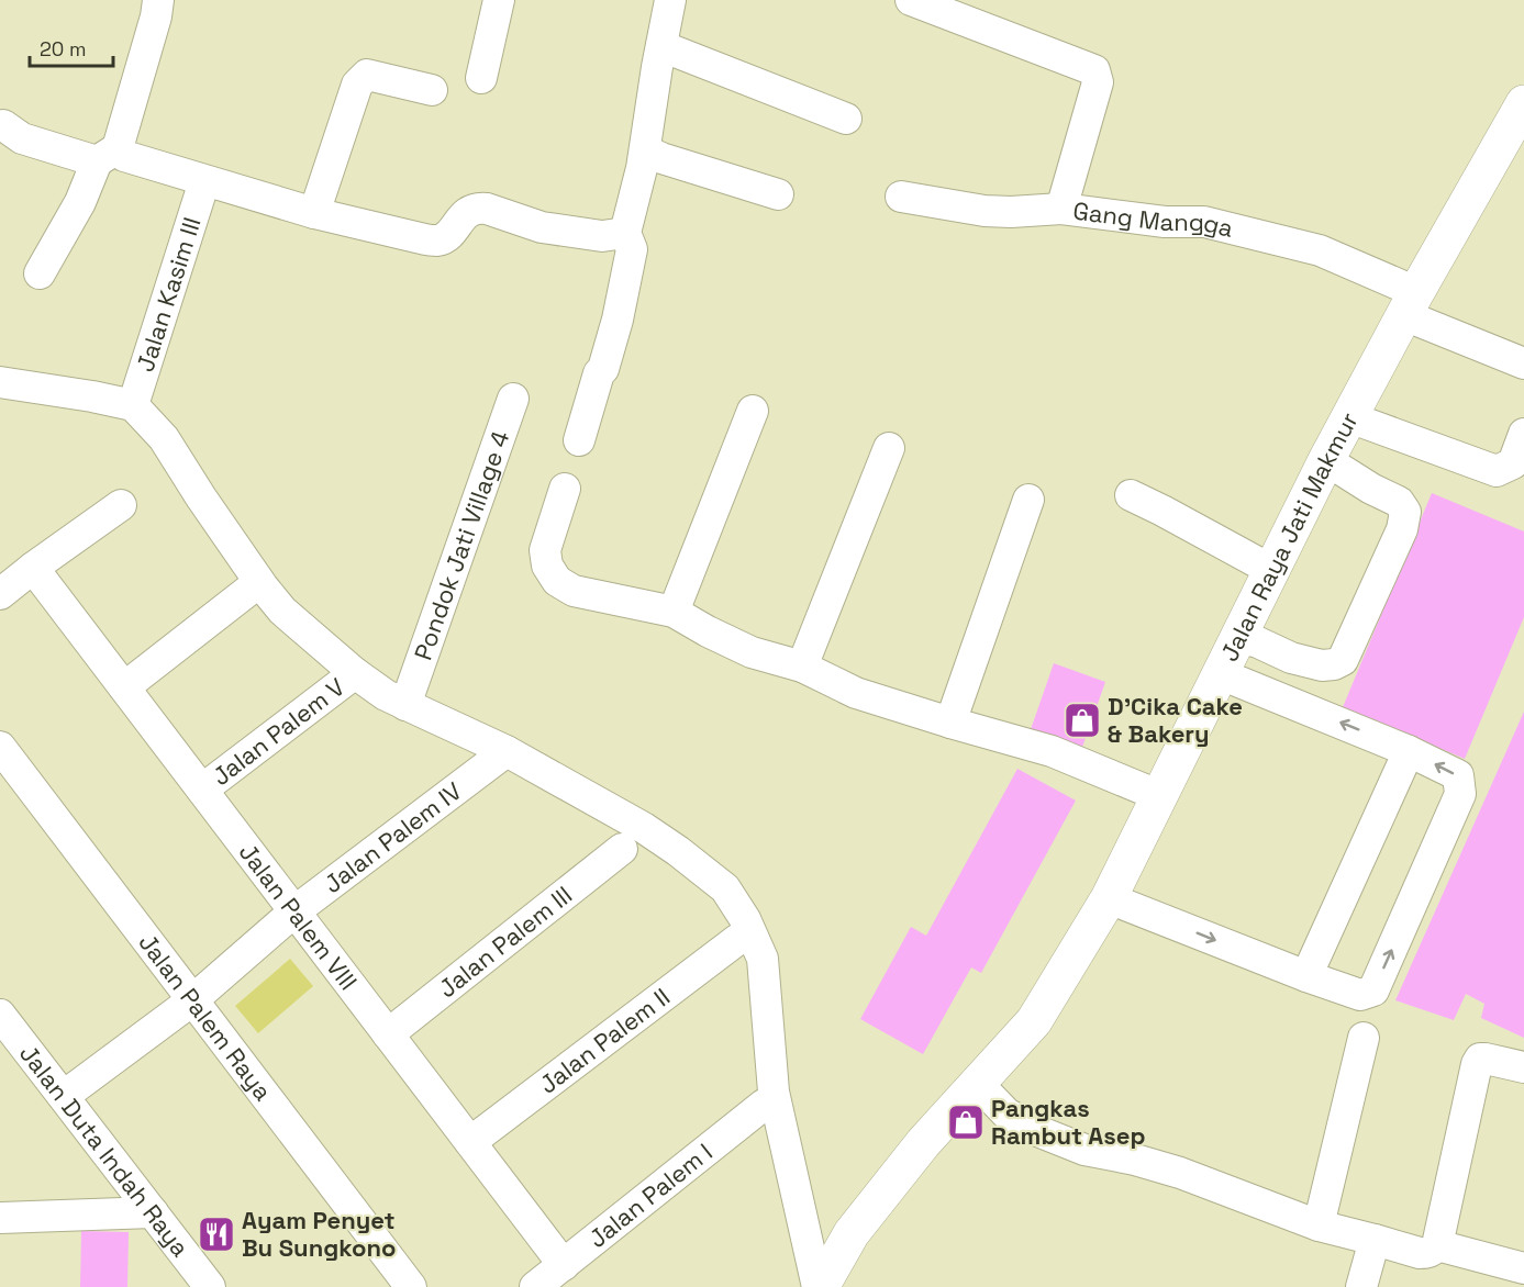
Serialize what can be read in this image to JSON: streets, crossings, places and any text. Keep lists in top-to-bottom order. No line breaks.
{"streets":{"main road":["Jalan Raya Jati Makmur"],"street":["Gang Mangga","Jalan Kasim III","Pondok Jati Village 4","Jalan Palem V","Jalan Palem IV","Jalan Palem VIII","Jalan Palem III","Jalan Palem Raya","Jalan Palem II","Jalan Duta Indah Raya","Jalan Palem I"]},"crossings":[["Gang Mangga","Jalan Raya Jati Makmur"],["Jalan Palem V","Jalan Palem VIII"],["Jalan Palem IV","Jalan Palem VIII"],["Jalan Palem IV","Jalan Palem Raya"],["Jalan Palem IV","Jalan Duta Indah Raya"],["Jalan Palem VIII","Jalan Palem III"],["Jalan Palem VIII","Jalan Palem II"],["Jalan Palem VIII","Jalan Palem I"]],"places":{"shop":["D'Cika Cake & Bakery","Pangkas Rambut Asep"],"restaurant":["Ayam Penyet Bu Sungkono"]},"scale_bar":"20 m"}
